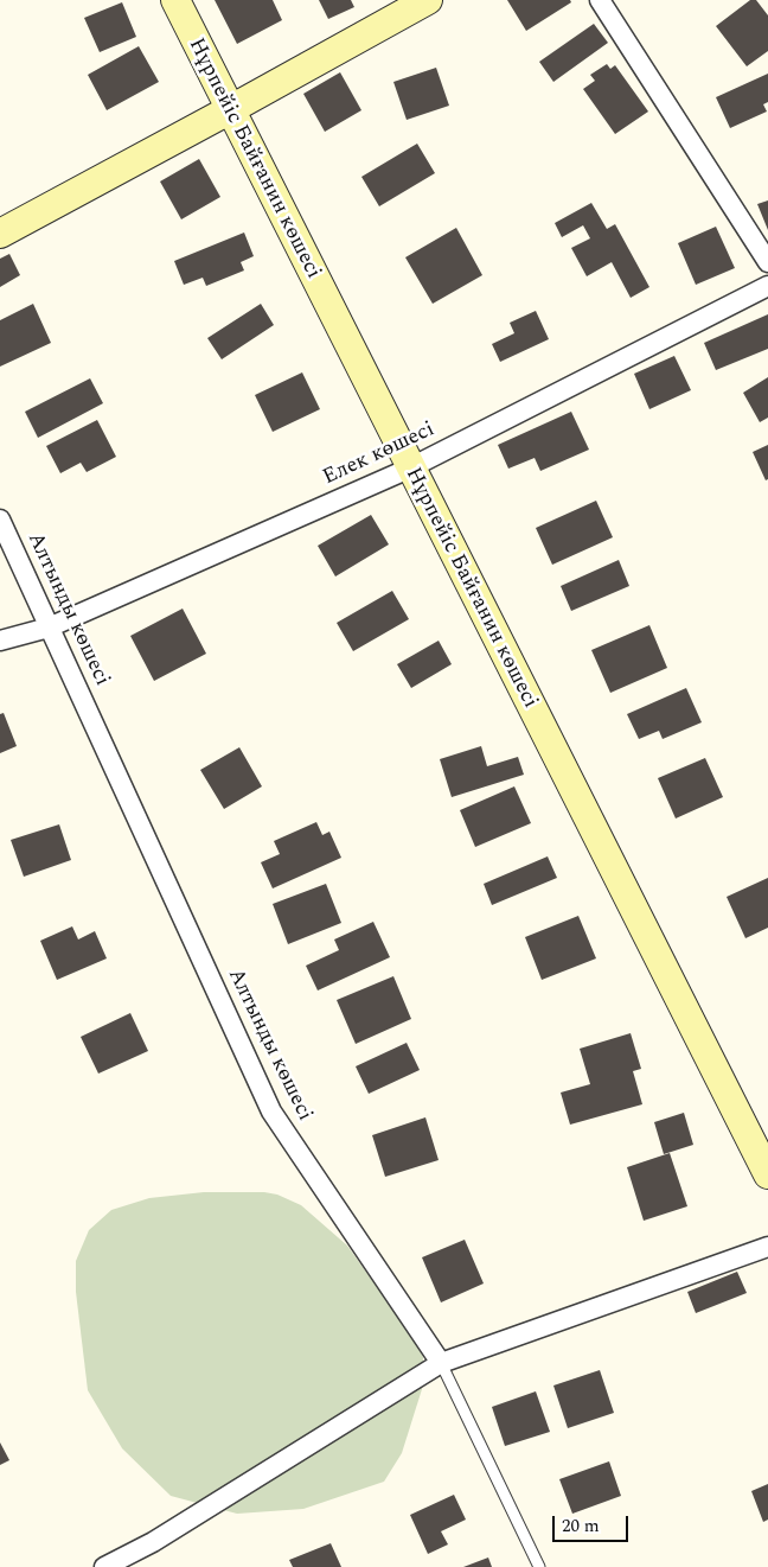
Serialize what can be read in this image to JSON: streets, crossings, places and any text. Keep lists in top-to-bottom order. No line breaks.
{"streets":{"street":["Нұрпейіс Байғанин көшесі","Елек көшесі","Алтынды көшесі"]},"crossings":[["Нұрпейіс Байғанин көшесі","Елек көшесі"],["Елек көшесі","Алтынды көшесі"]],"scale_bar":"20 m"}
